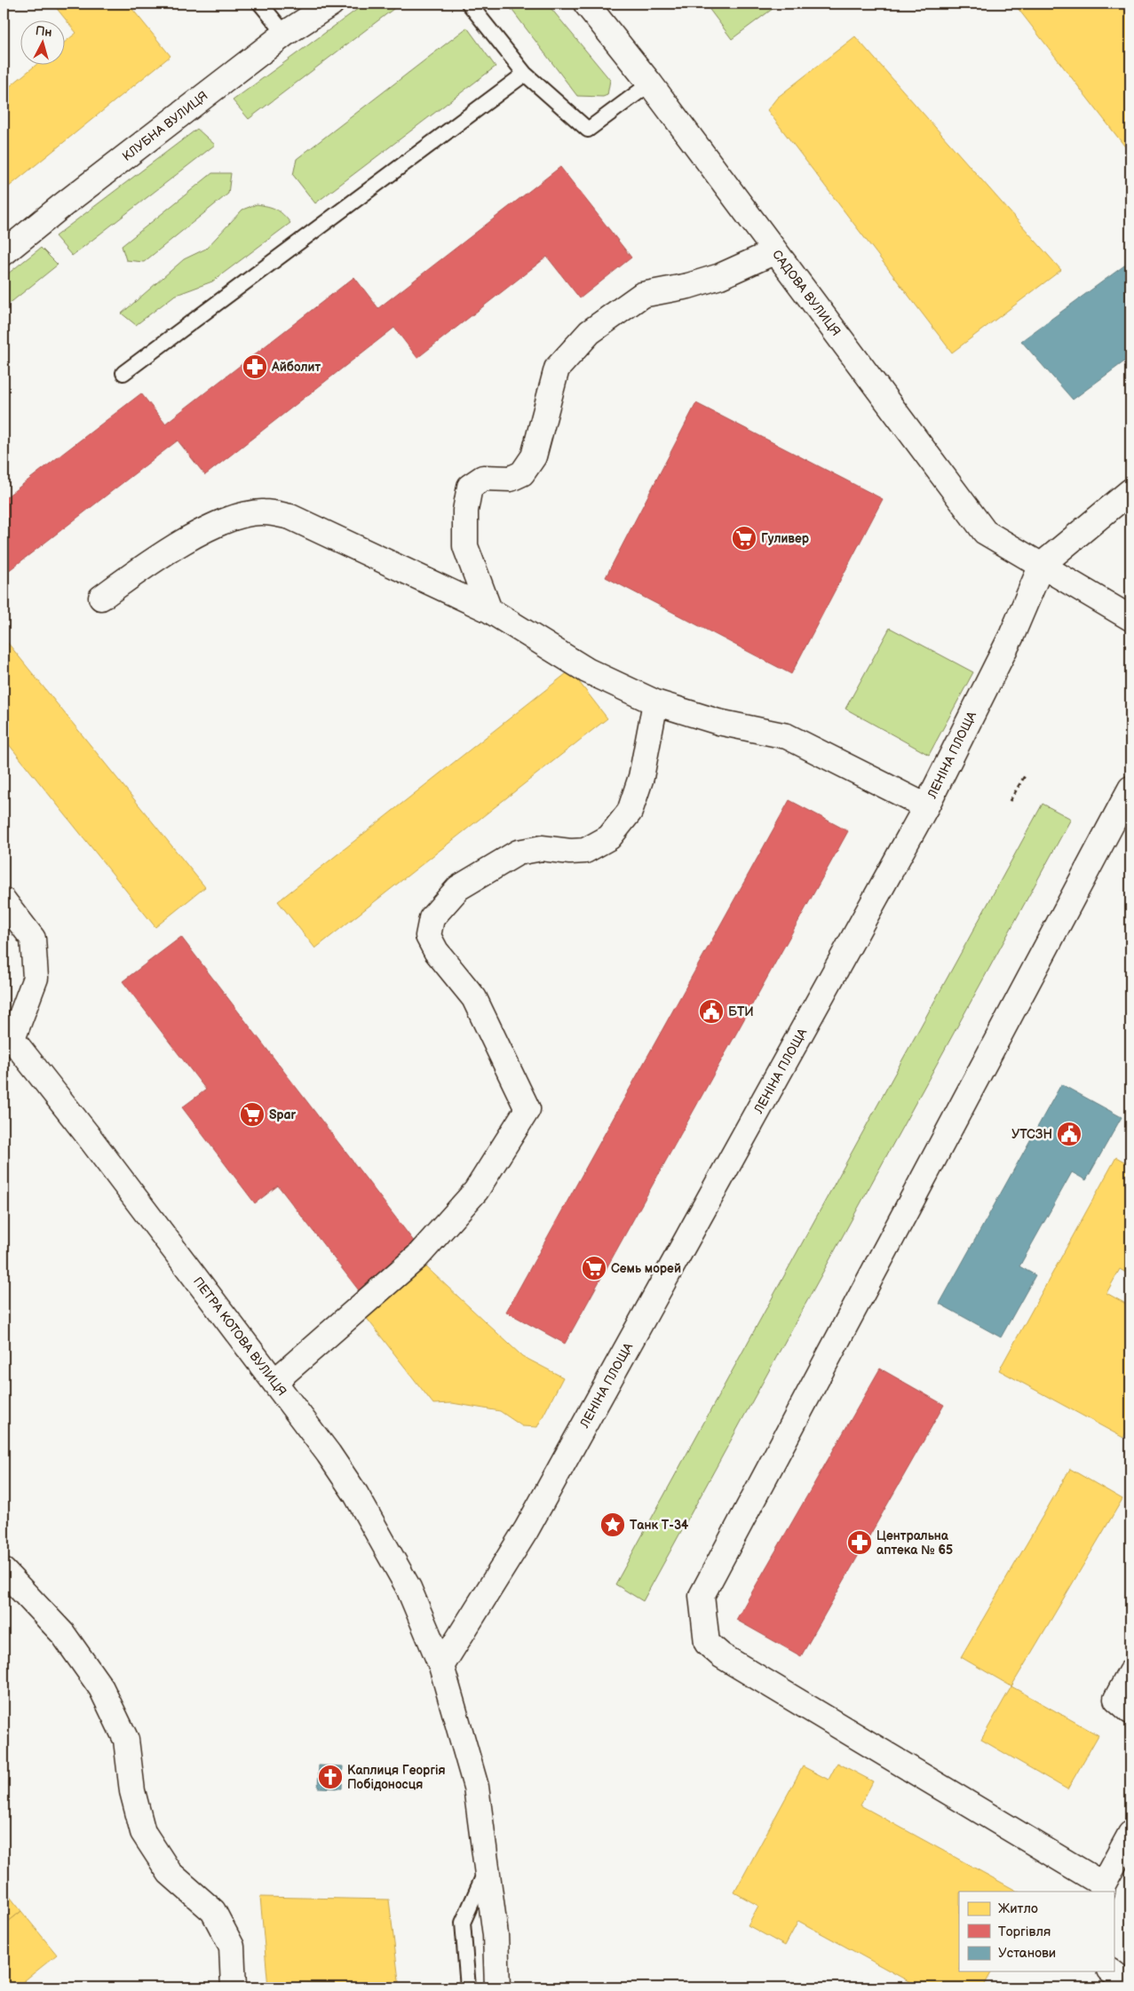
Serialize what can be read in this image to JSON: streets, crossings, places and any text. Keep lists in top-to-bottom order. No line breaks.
{"streets":{"main road":["КЛУБНА ВУЛИЦЯ","САДОВА ВУЛИЦЯ","ЛЕНІНА ПЛОЩА","ПЕТРА КОТОВА ВУЛИЦЯ"]},"crossings":[["САДОВА ВУЛИЦЯ","ЛЕНІНА ПЛОЩА"],["ЛЕНІНА ПЛОЩА","ПЕТРА КОТОВА ВУЛИЦЯ"]],"places":{"pharmacy":["Айболит","Центральна аптека № 65"],"supermarket":["Гуливер","Spar","Семь морей"],"public building":["БТИ","УТСЗН"],"place":["Танк Т-34"],"church":["Каплиця Георгія Побідоносця"]},"legend":["Житло","Торгівля","Установи"],"north":"top"}
